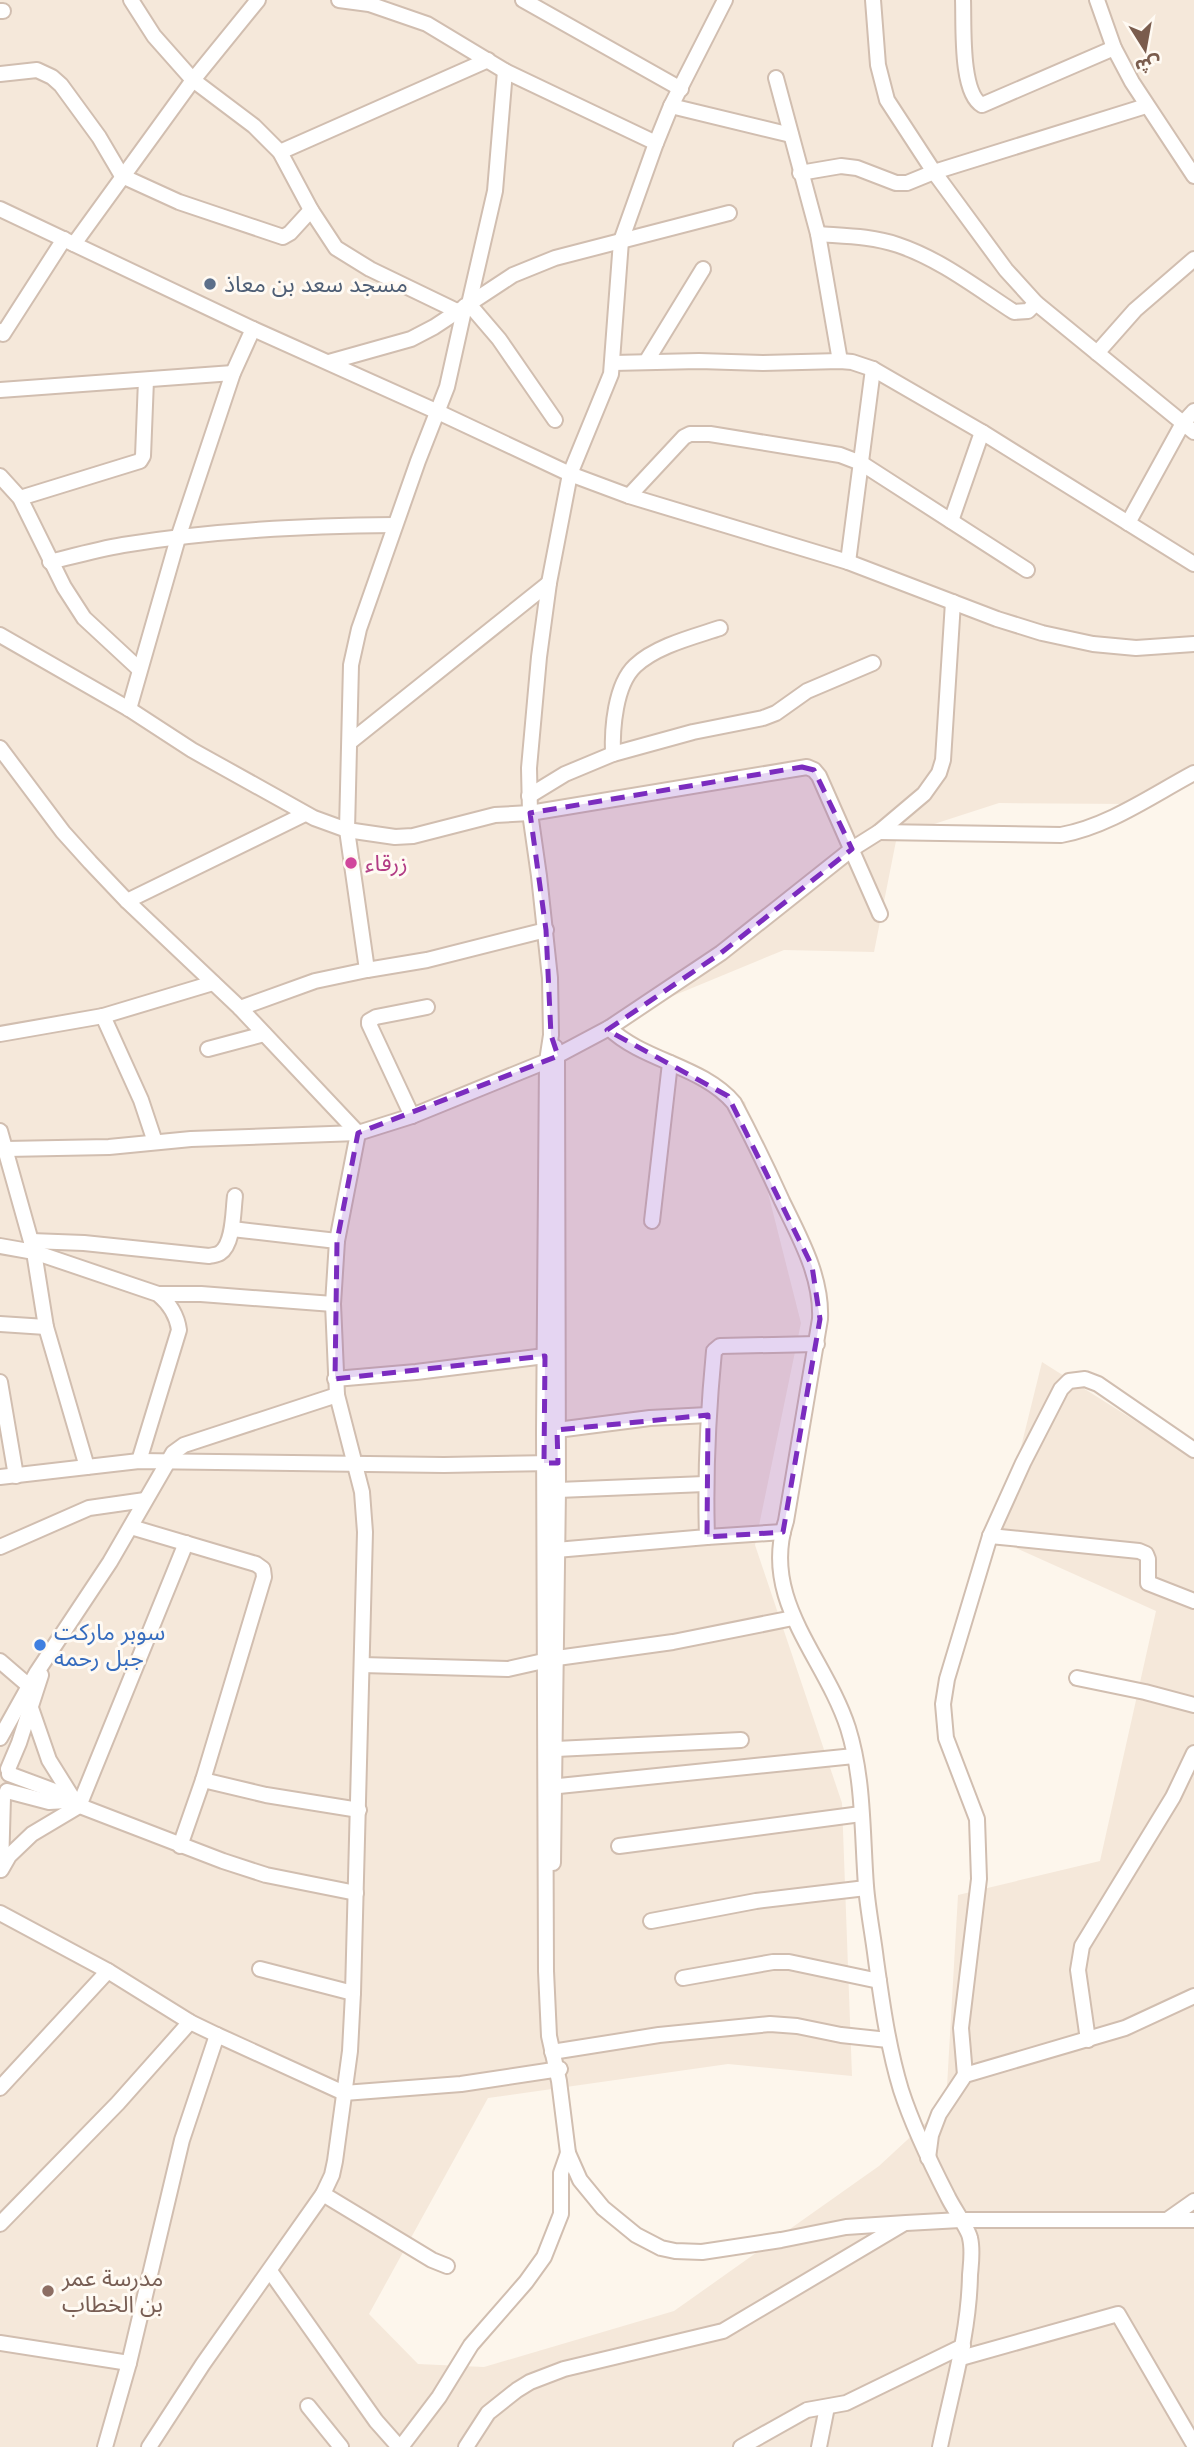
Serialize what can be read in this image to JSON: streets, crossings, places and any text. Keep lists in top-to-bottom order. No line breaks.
{"places":["مسجد سعد بن معاذ","زرقاء","سوبر ماركت جبل رحمه","مدرسة عمر بن الخطاب"],"north":"bottom"}
